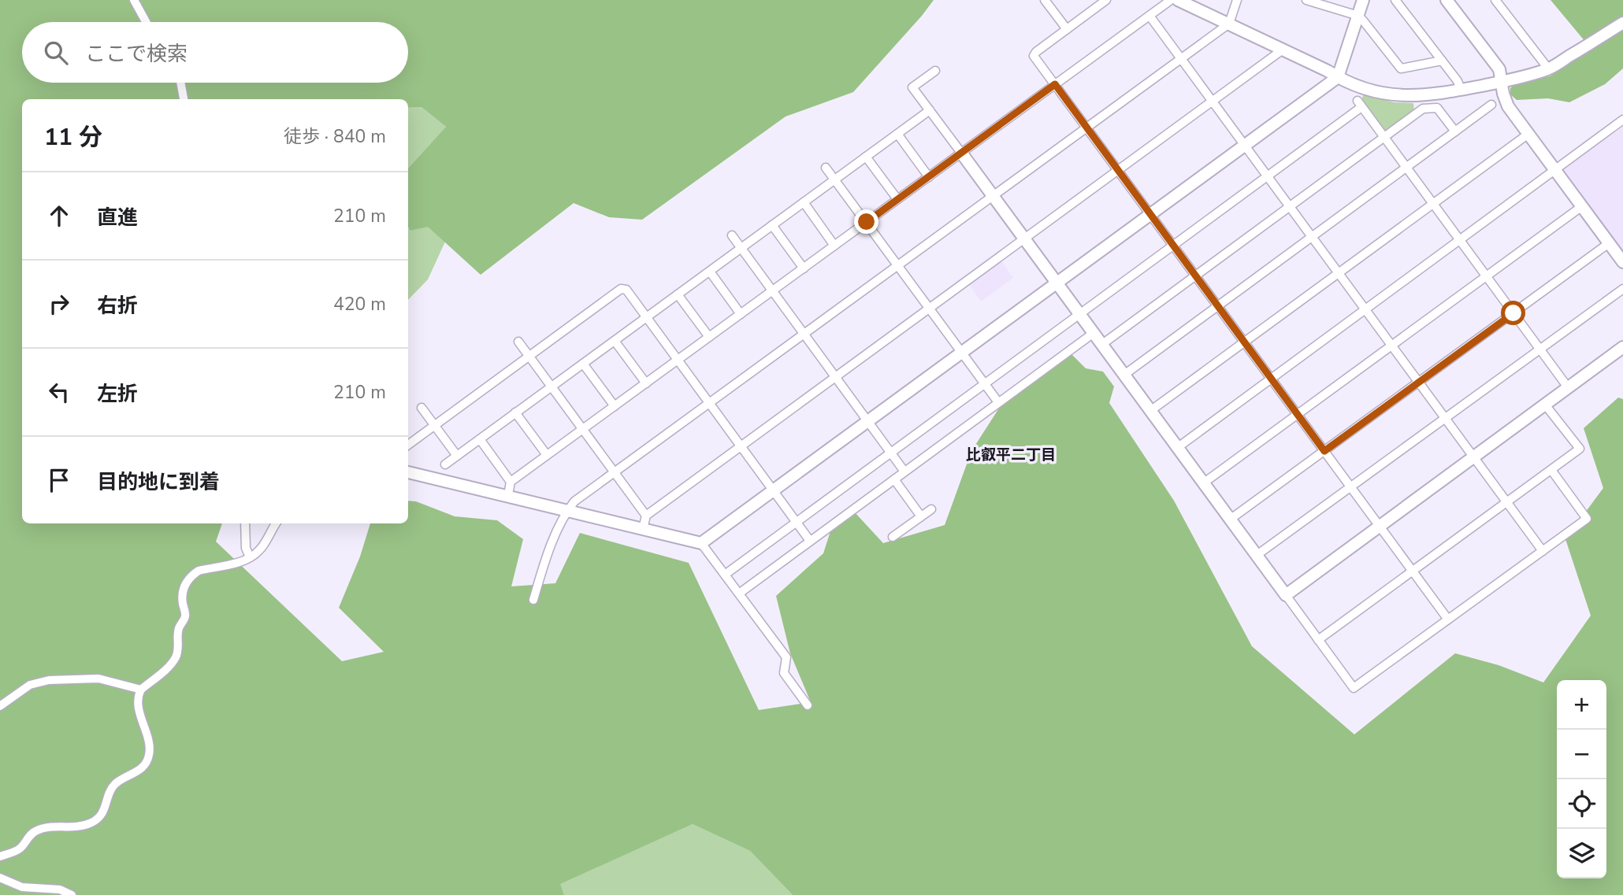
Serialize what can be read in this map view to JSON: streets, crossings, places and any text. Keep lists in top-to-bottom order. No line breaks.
{"districts":["比叡平二丁目"],"page":{"search":"ここで検索","heading":["11 分","徒歩 · 840 m"],"list":[["直進","210 m"],["右折","420 m"],["左折","210 m"],"目的地に到着"],"map_buttons":["+","−"]}}
